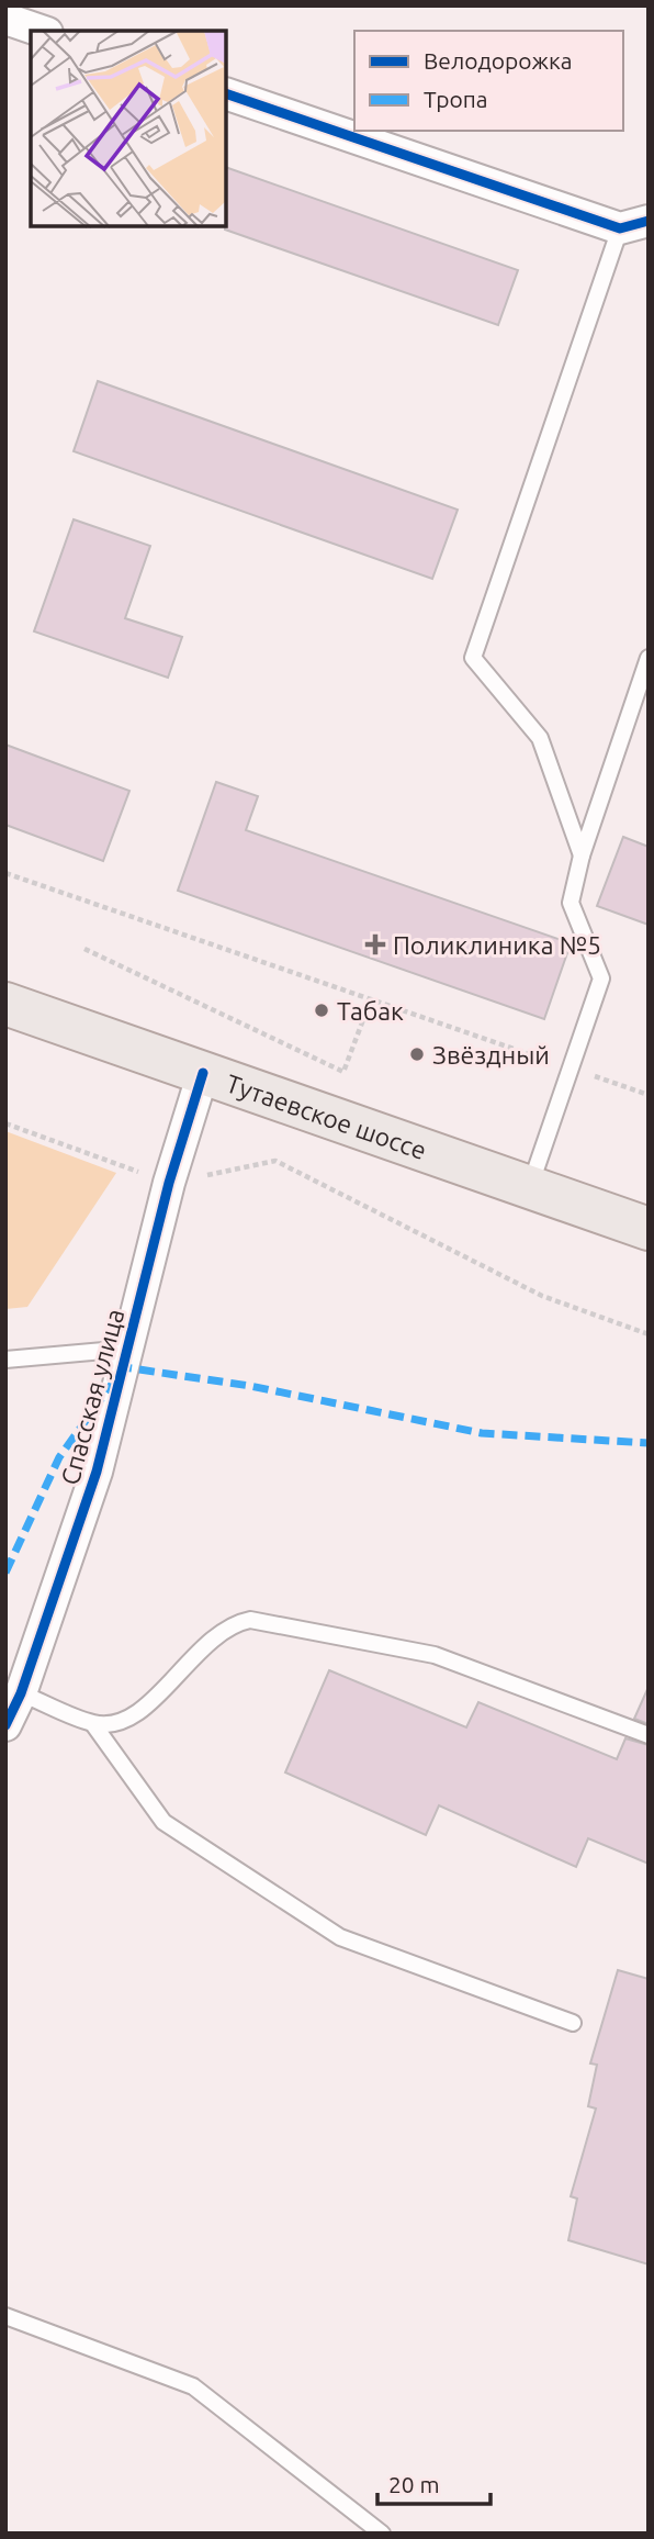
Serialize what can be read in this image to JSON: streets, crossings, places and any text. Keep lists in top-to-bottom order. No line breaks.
{"streets":{"main road":["Тутаевское шоссе"],"street":["Спасская улица"]},"crossings":[["Тутаевское шоссе","Спасская улица"]],"places":{"health":["Поликлиника №5"],"other":["Табак","Звёздный"]},"legend":["Велодорожка","Тропа"],"scale_bar":"20 m"}
